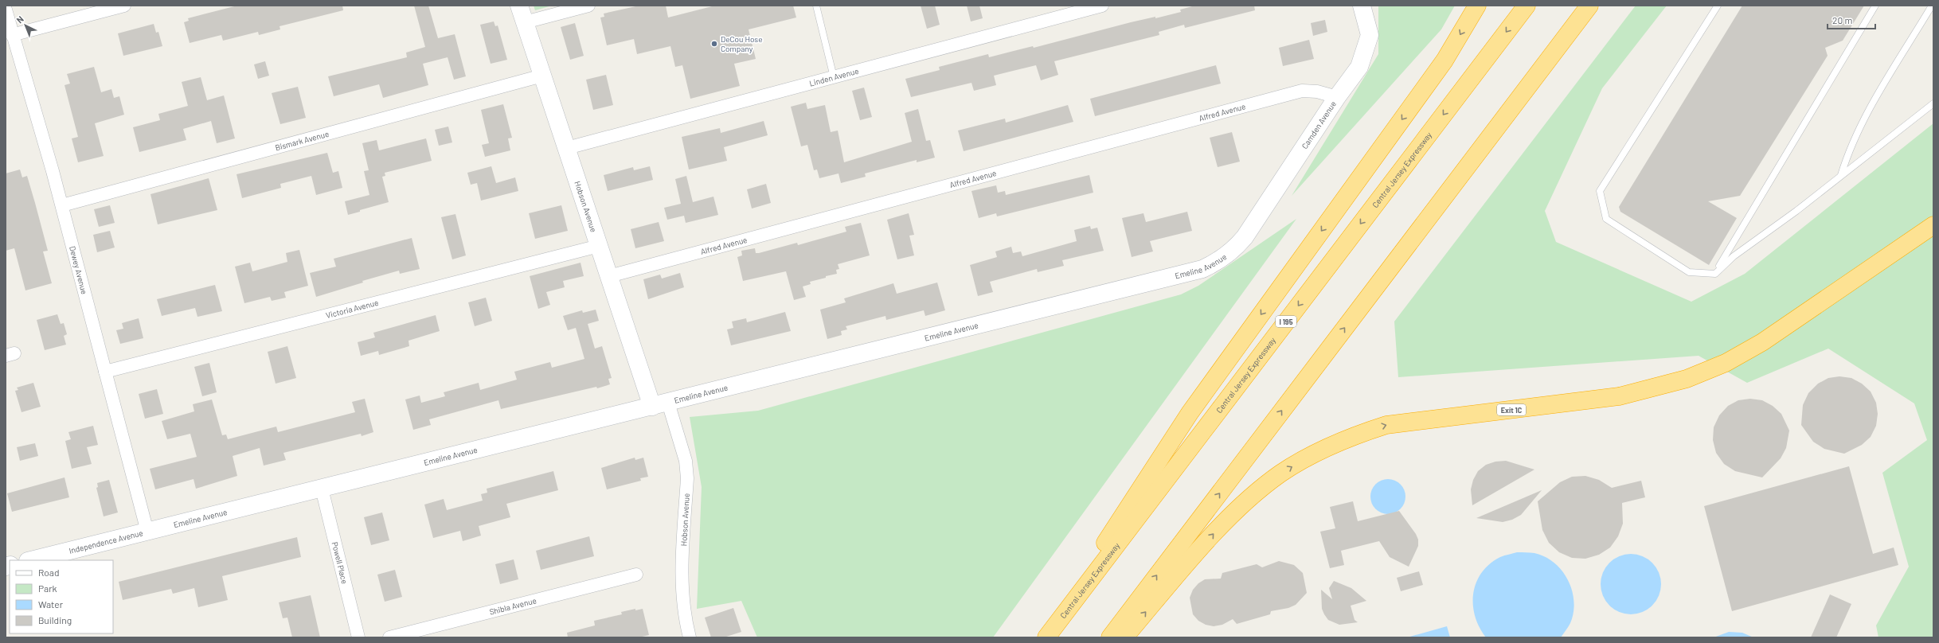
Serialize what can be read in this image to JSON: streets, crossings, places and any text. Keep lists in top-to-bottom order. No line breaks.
{"streets":{"highway":["Central Jersey Expressway","I 195","Exit 1C"],"street":["Linden Avenue","Alfred Avenue","Camden Avenue","Bismark Avenue","Hobson Avenue","Emeline Avenue","Dewey Avenue","Victoria Avenue","Independence Avenue","Powell Place","Shibla Avenue"]},"crossings":[["Linden Avenue","Hobson Avenue"],["Alfred Avenue","Camden Avenue"],["Alfred Avenue","Hobson Avenue"],["Camden Avenue","Emeline Avenue"],["Bismark Avenue","Hobson Avenue"],["Bismark Avenue","Dewey Avenue"],["Hobson Avenue","Emeline Avenue"],["Hobson Avenue","Victoria Avenue"],["Emeline Avenue","Dewey Avenue"],["Emeline Avenue","Independence Avenue"],["Emeline Avenue","Powell Place"],["Dewey Avenue","Victoria Avenue"],["Dewey Avenue","Independence Avenue"]],"places":["DeCou Hose Company"],"legend":["Road","Park","Water","Building"],"scale_bar":"20 m","north":"top left"}
